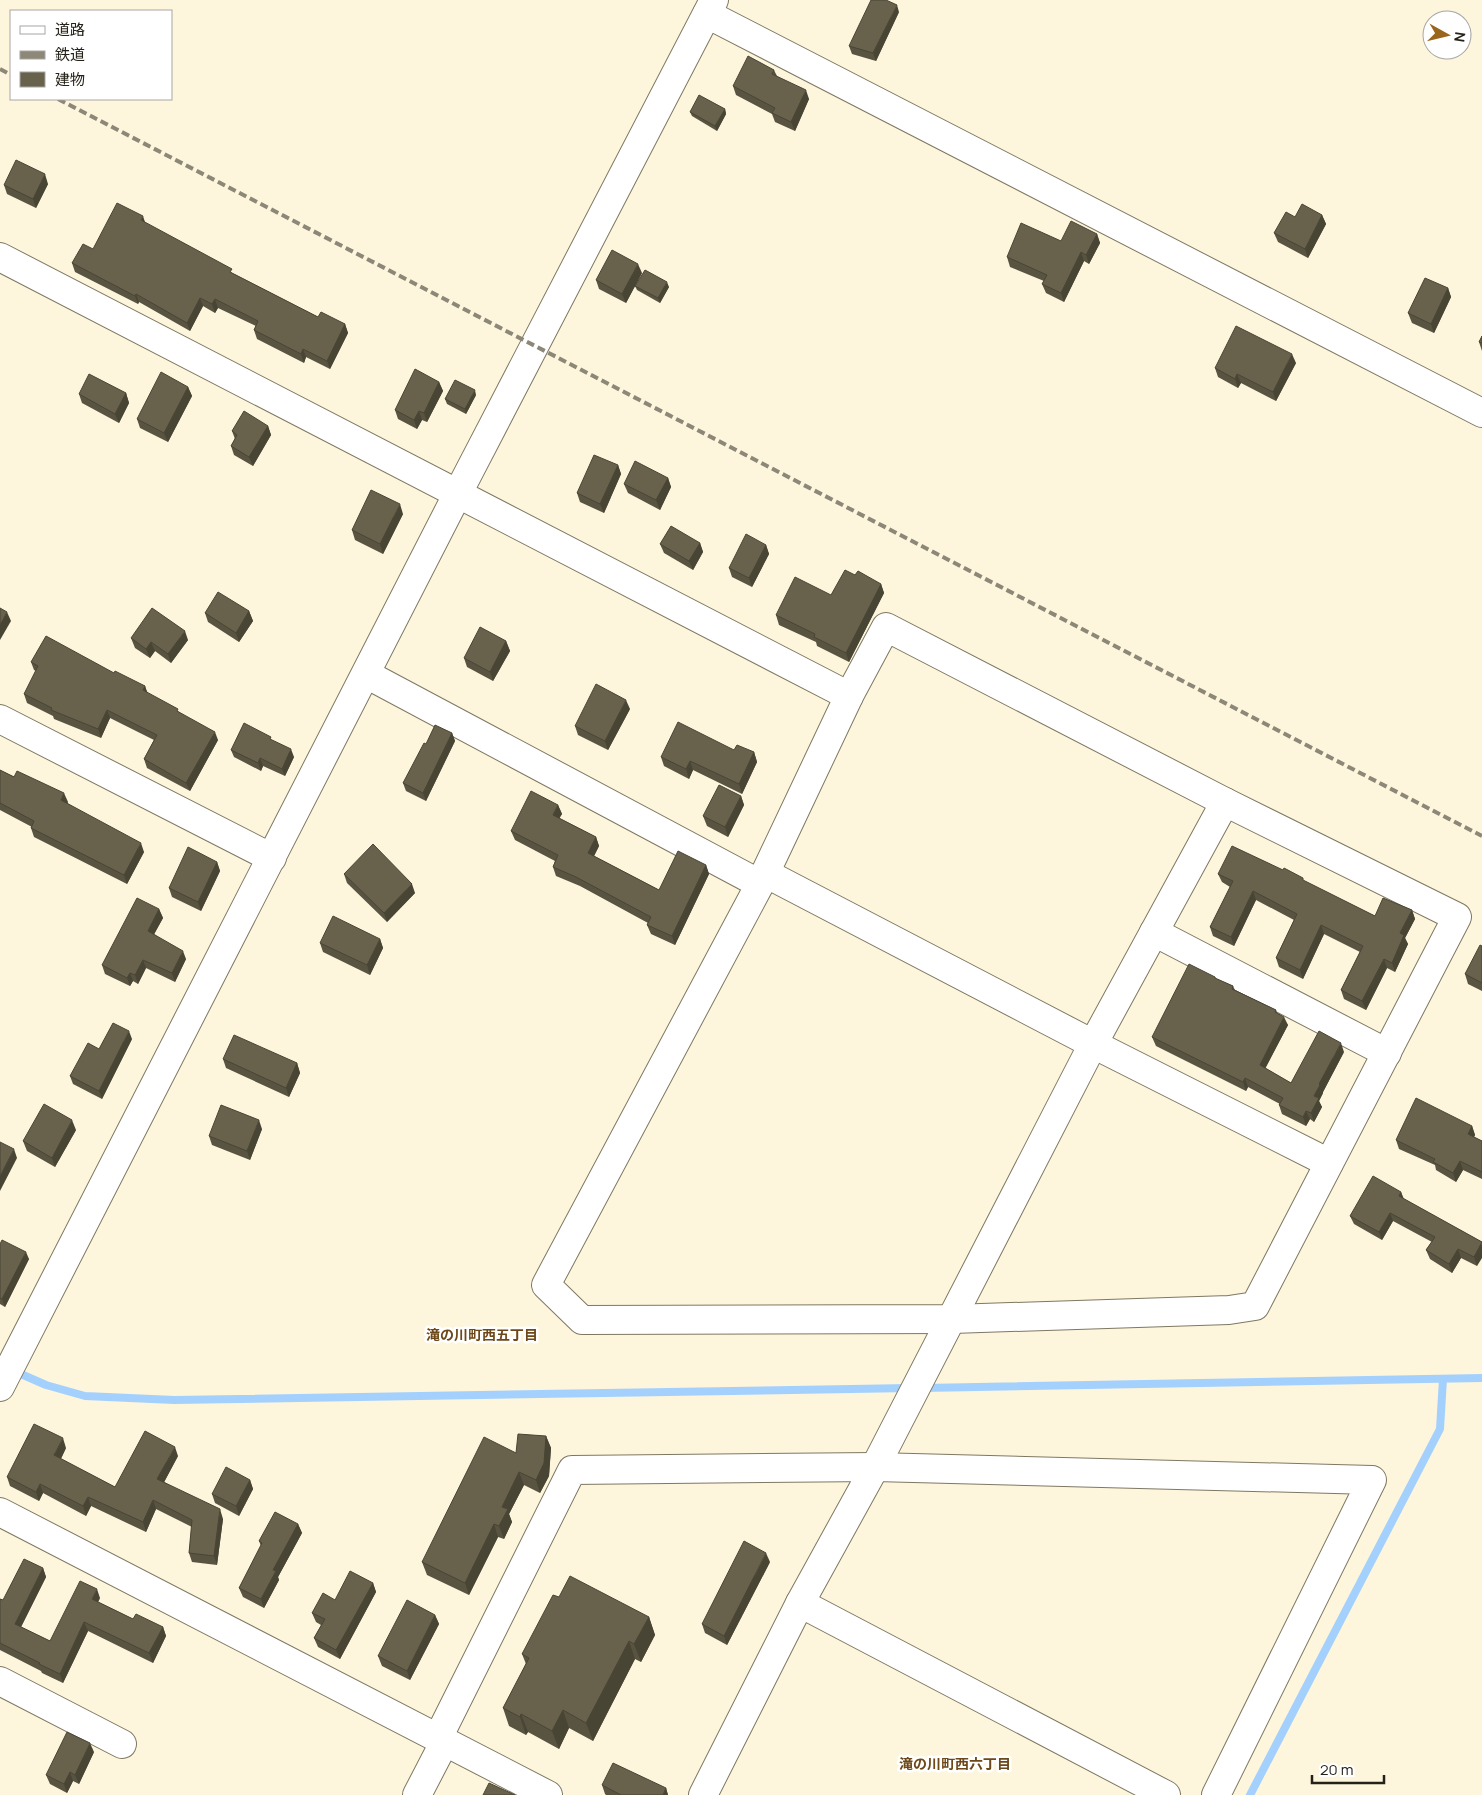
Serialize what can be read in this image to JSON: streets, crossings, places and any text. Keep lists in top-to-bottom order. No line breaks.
{"districts":["滝の川町西五丁目","滝の川町西六丁目"],"legend":["道路","鉄道","建物"],"scale_bar":"20 m","north":"right"}
